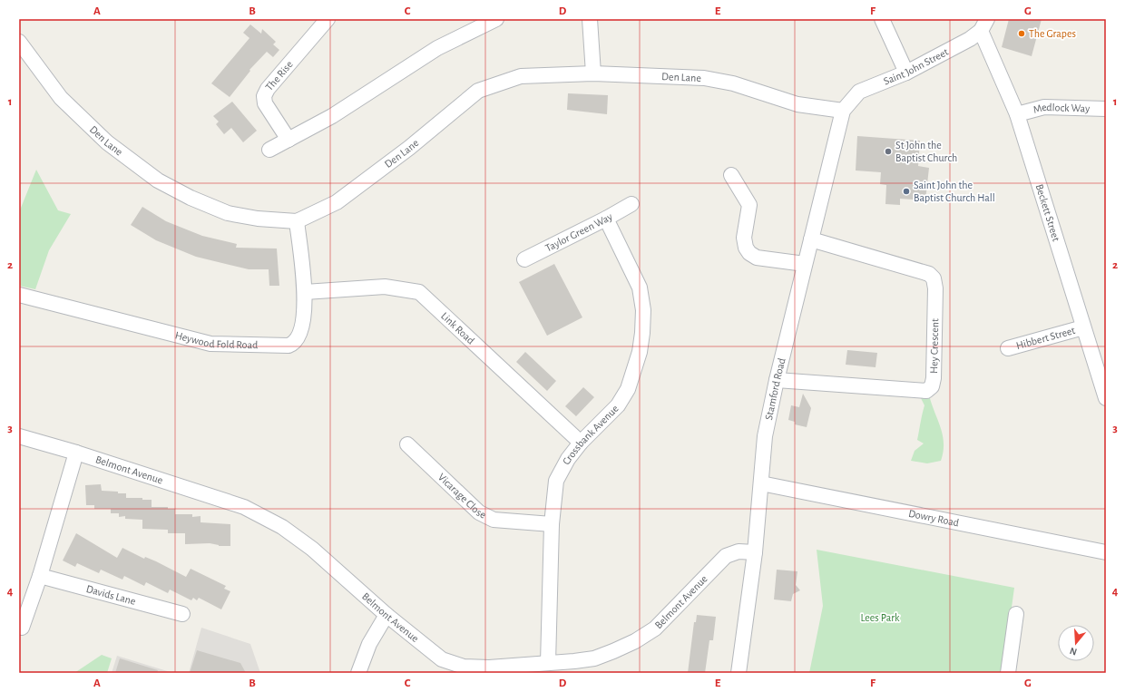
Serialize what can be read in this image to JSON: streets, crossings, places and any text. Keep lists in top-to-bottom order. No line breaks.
{"streets":{"street":["Saint John Street","The Rise","Den Lane","Medlock Way","Beckett Street","Taylor Green Way","Link Road","Hibbert Street","Heywood Fold Road","Hey Crescent","Stamford Road","Crossbank Avenue","Belmont Avenue","Vicarage Close","Dowry Road","Davids Lane"]},"crossings":[["Saint John Street","Den Lane"],["Saint John Street","Beckett Street"],["Saint John Street","Stamford Road"],["Den Lane","Heywood Fold Road"],["Den Lane","Stamford Road"],["Medlock Way","Beckett Street"],["Beckett Street","Hibbert Street"],["Taylor Green Way","Crossbank Avenue"],["Link Road","Heywood Fold Road"],["Link Road","Crossbank Avenue"],["Hey Crescent","Stamford Road"],["Stamford Road","Belmont Avenue"],["Stamford Road","Dowry Road"],["Crossbank Avenue","Belmont Avenue"],["Crossbank Avenue","Vicarage Close"]],"parks":["Lees Park"],"places":["The Grapes","St John the Baptist Church","Saint John the Baptist Church Hall"],"north":"bottom","grid":{"columns":["A","B","C","D","E","F","G"],"rows":["1","2","3","4"]}}
